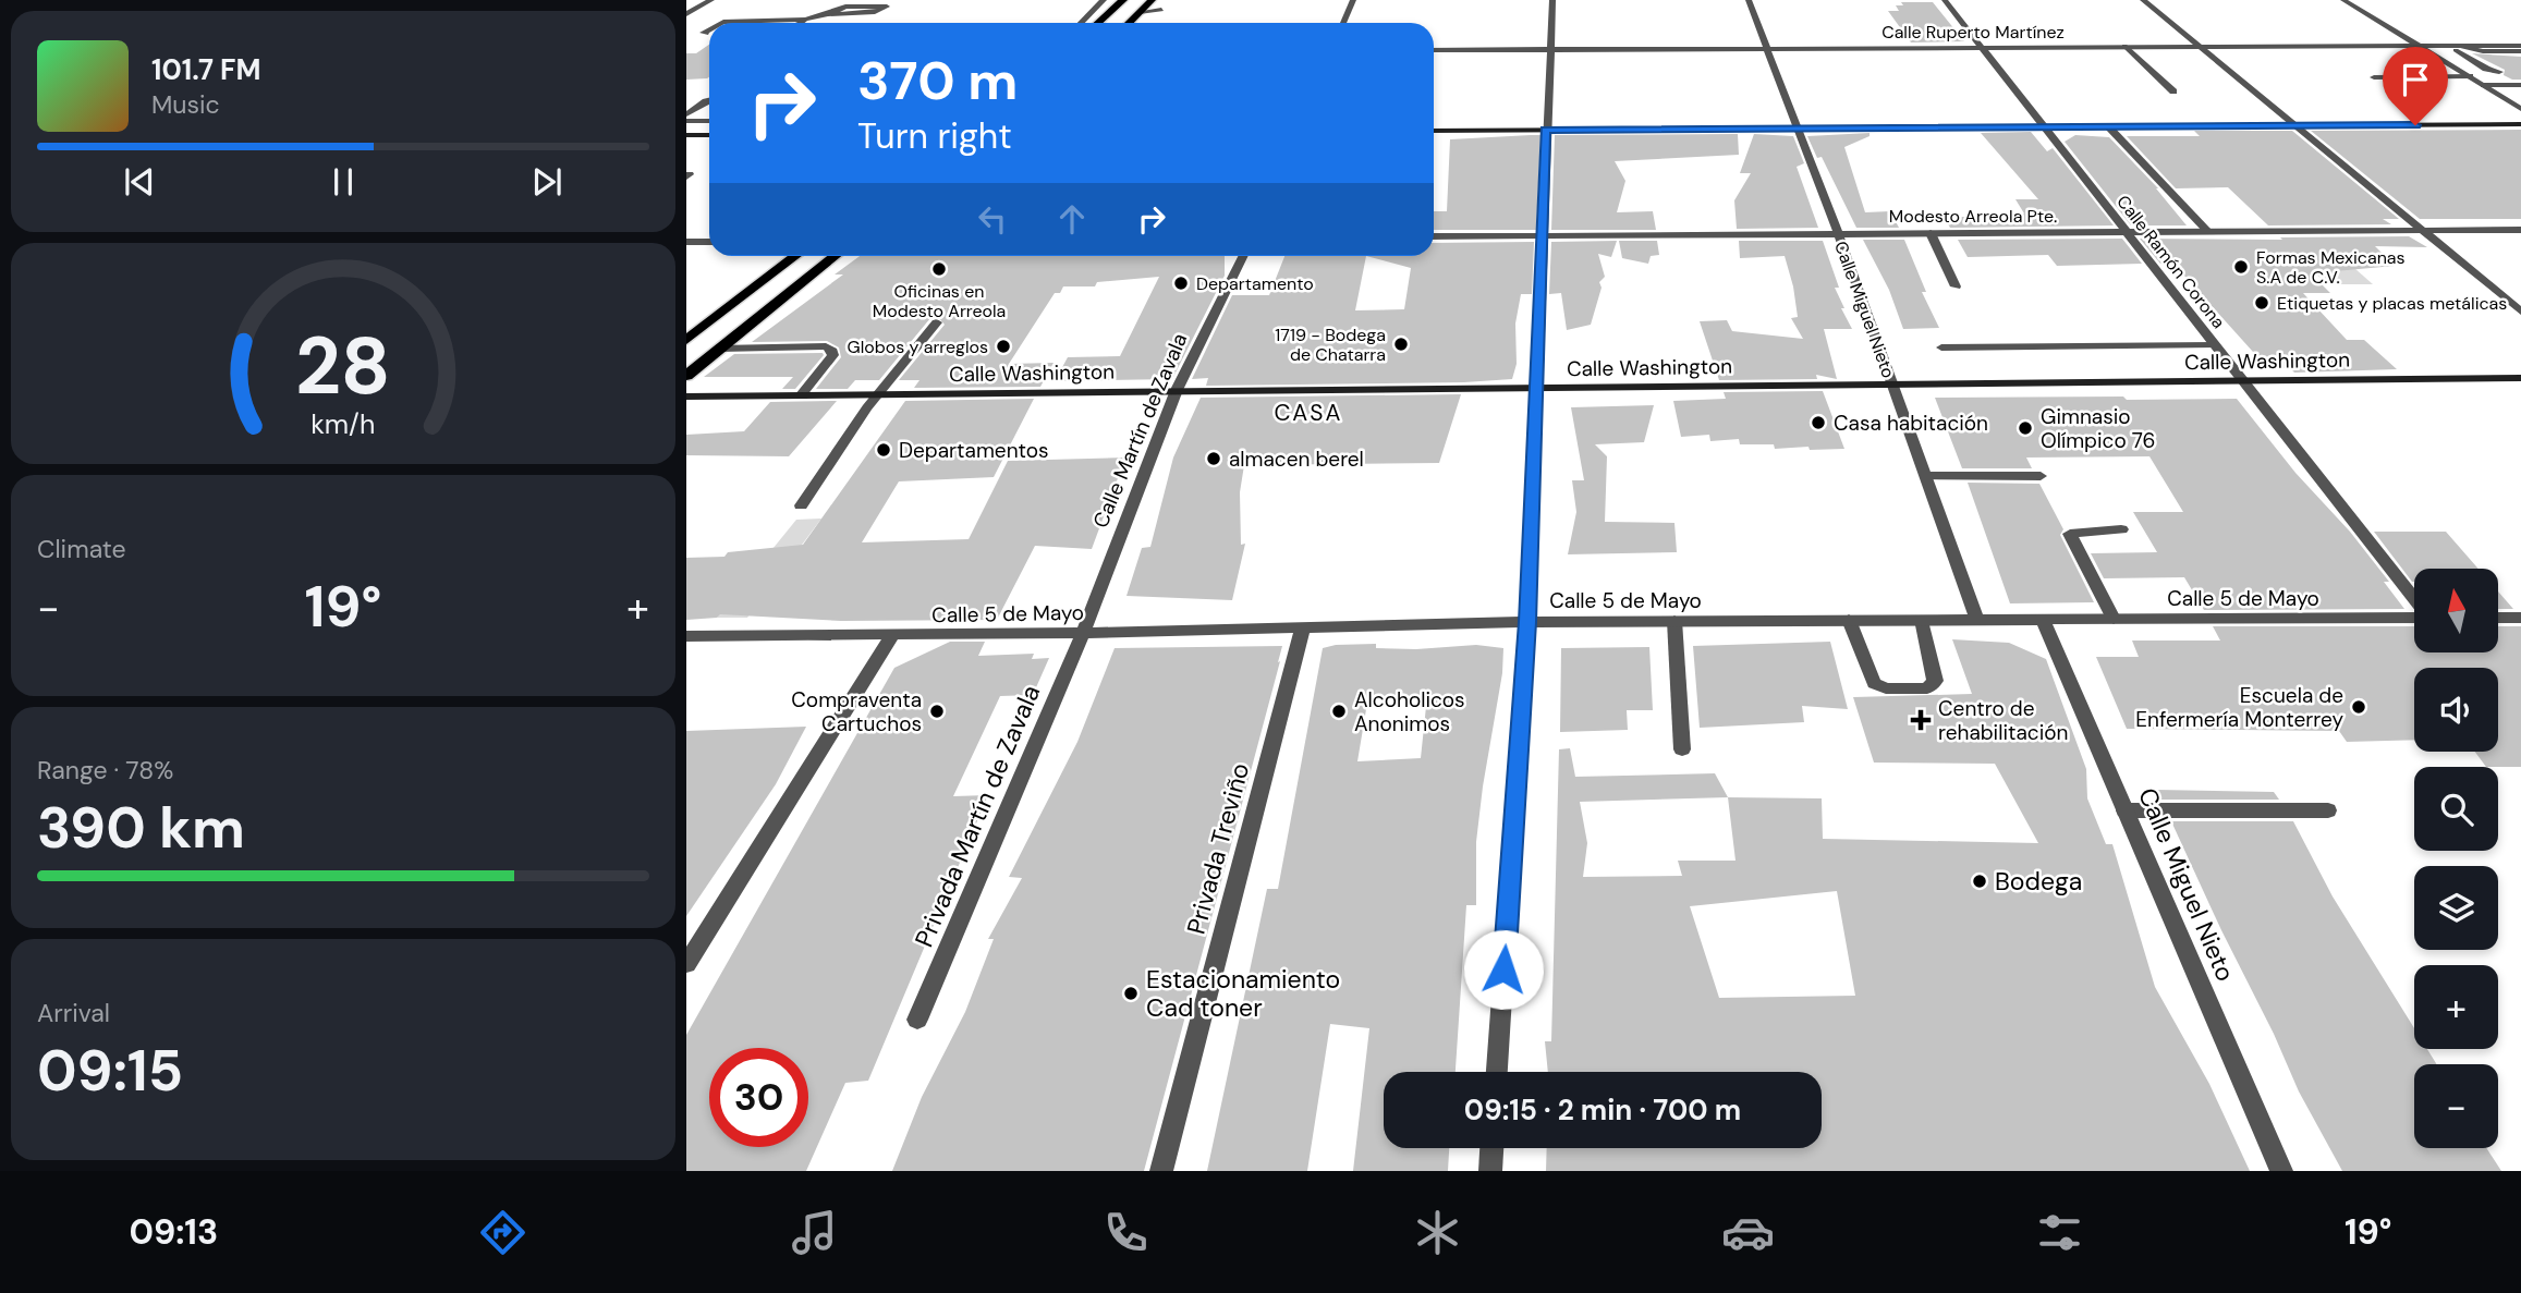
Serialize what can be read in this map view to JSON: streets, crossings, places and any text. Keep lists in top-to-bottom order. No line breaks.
{"streets":{"main road":["Calle Washington"],"street":["Calle Ruperto Martínez","Modesto Arreola Pte.","Calle Ramón Corona","Calle Miguel Nieto","Calle Martín de Zavala","Calle 5 de Mayo","Privada Martín de Zavala","Privada Treviño"]},"crossings":[["Calle Ruperto Martínez","Calle Ramón Corona"],["Calle Ruperto Martínez","Calle Miguel Nieto"],["Modesto Arreola Pte.","Calle Ramón Corona"],["Modesto Arreola Pte.","Calle Miguel Nieto"],["Calle Ramón Corona","Calle Washington"],["Calle Miguel Nieto","Calle Washington"],["Calle Miguel Nieto","Calle 5 de Mayo"],["Calle Washington","Calle Martín de Zavala"],["Calle Martín de Zavala","Calle 5 de Mayo"],["Calle Martín de Zavala","Privada Martín de Zavala"],["Calle 5 de Mayo","Privada Martín de Zavala"],["Calle 5 de Mayo","Privada Treviño"]],"districts":["CASA"],"places":{"other":["Formas Mexicanas S.A de C.V.","Oficinas en Modesto Arreola","Departamento","Etiquetas y placas metálicas","1719 - Bodega de Chatarra","Globos y arreglos","Casa habitación","Gimnasio Olímpico 76","Departamentos","almacen berel","Escuela de Enfermería Monterrey","Compraventa Cartuchos","Alcoholicos Anonimos","Bodega","Estacionamiento Cad toner"],"health":["Centro de rehabilitación"]},"north":"top","page":{"turn":["370 m","Turn right"],"song":["101.7 FM","Music"],"tile":["Climate",["Range · 78%","390 km"],["Arrival","09:15"]],"map_buttons":["+","−"],"heat":["−","19°","+"],"limit":"30","trip":"09:15 · 2 min · 700 m","tabs":["09:13","19°"],"gauge":["28","km/h"]}}
